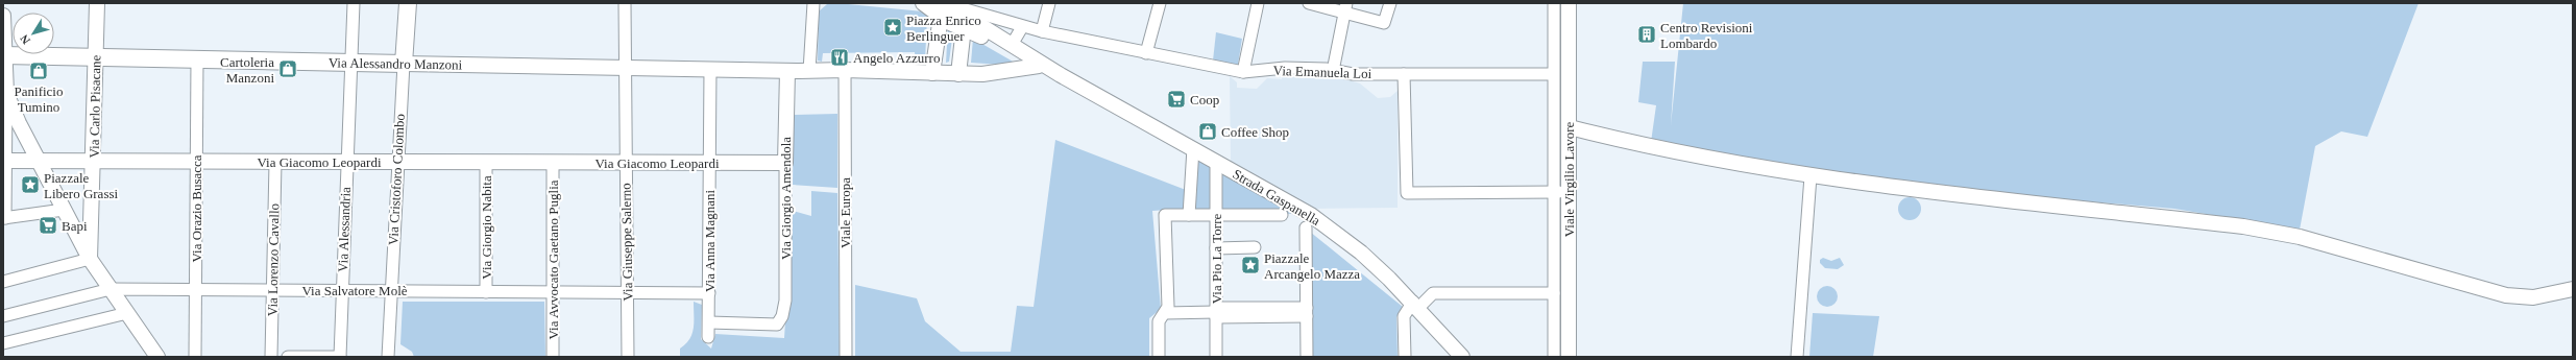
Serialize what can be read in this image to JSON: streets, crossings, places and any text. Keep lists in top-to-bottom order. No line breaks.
{"streets":{"main road":["Via Alessandro Manzoni","Via Cristoforo Colombo"],"street":["Via Emanuela Loi","Via Carlo Pisacane","Via Giacomo Leopardi","Viale Virgilio Lavore","Strada Gaspanella","Via Giorgio Amendola","Via Orazio Busacca","Viale Europa","Via Giorgio Nabita","Via Alessandria","Via Anna Magnani","Via Giuseppe Salerno","Via Pio La Torre","Via Lorenzo Cavallo","Via Avvocato Gaetano Puglia","Via Salvatore Molè"]},"crossings":[["Via Alessandro Manzoni","Via Carlo Pisacane"],["Via Alessandro Manzoni","Via Cristoforo Colombo"],["Via Alessandro Manzoni","Strada Gaspanella"],["Via Alessandro Manzoni","Via Giorgio Amendola"],["Via Alessandro Manzoni","Via Orazio Busacca"],["Via Alessandro Manzoni","Viale Europa"],["Via Alessandro Manzoni","Via Alessandria"],["Via Alessandro Manzoni","Via Anna Magnani"],["Via Alessandro Manzoni","Via Giuseppe Salerno"],["Via Emanuela Loi","Strada Gaspanella"],["Via Carlo Pisacane","Via Giacomo Leopardi"],["Via Giacomo Leopardi","Via Cristoforo Colombo"],["Via Giacomo Leopardi","Via Giorgio Amendola"],["Via Giacomo Leopardi","Via Orazio Busacca"],["Via Giacomo Leopardi","Via Giorgio Nabita"],["Via Giacomo Leopardi","Via Alessandria"],["Via Giacomo Leopardi","Via Anna Magnani"],["Via Giacomo Leopardi","Via Giuseppe Salerno"],["Via Giacomo Leopardi","Via Lorenzo Cavallo"],["Via Giacomo Leopardi","Via Avvocato Gaetano Puglia"],["Via Cristoforo Colombo","Via Salvatore Molè"],["Strada Gaspanella","Via Pio La Torre"],["Via Giorgio Amendola","Via Anna Magnani"],["Via Orazio Busacca","Via Salvatore Molè"],["Via Giorgio Nabita","Via Salvatore Molè"],["Via Alessandria","Via Salvatore Molè"],["Via Anna Magnani","Via Salvatore Molè"],["Via Giuseppe Salerno","Via Salvatore Molè"],["Via Lorenzo Cavallo","Via Salvatore Molè"],["Via Avvocato Gaetano Puglia","Via Salvatore Molè"]],"places":{"place":["Piazza Enrico Berlinguer","Piazzale Libero Grassi","Piazzale Arcangelo Mazza"],"building":["Centro Revisioni Lombardo"],"restaurant":["Angelo Azzurro"],"shop":["Cartoleria Manzoni","Panificio Tumino","Coffee Shop"],"supermarket":["Coop","Bapi"]},"north":"bottom left"}
